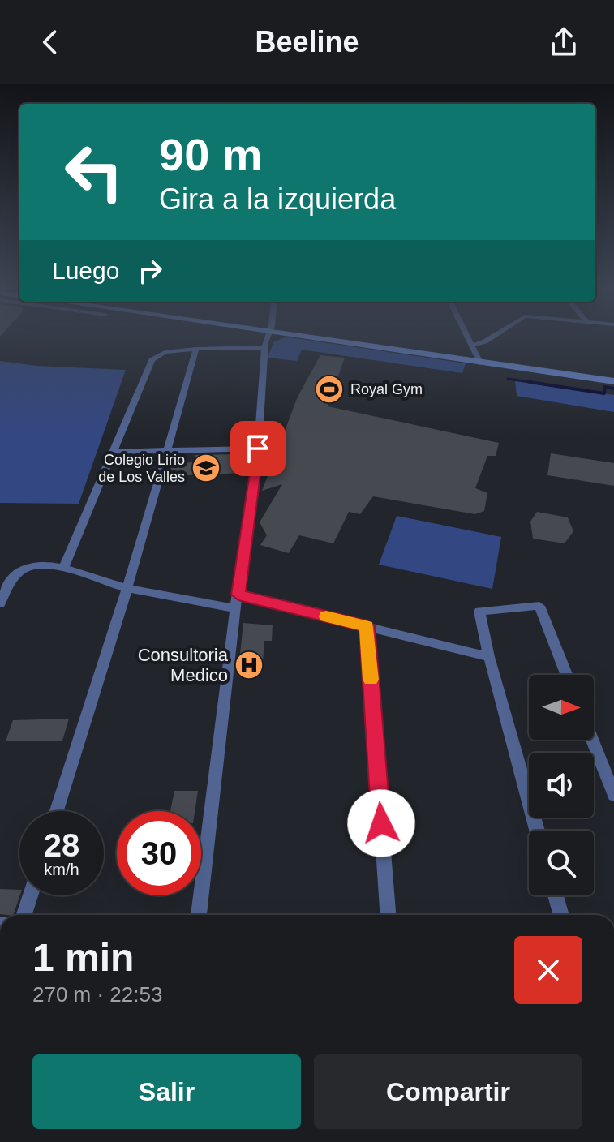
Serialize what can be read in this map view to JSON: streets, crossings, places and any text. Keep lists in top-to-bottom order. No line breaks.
{"places":{"sports":["Royal Gym"],"school or university":["Colegio Lirio de Los Valles"],"hospital":["Consultoria Medico"]},"north":"right","page":{"header":"Beeline","turn":["90 m","Gira a la izquierda"],"then":"Luego","speed":"28 km/h","limit":"30","heading":["1 min","270 m · 22:53"],"buttons":["Salir","Compartir"]}}
